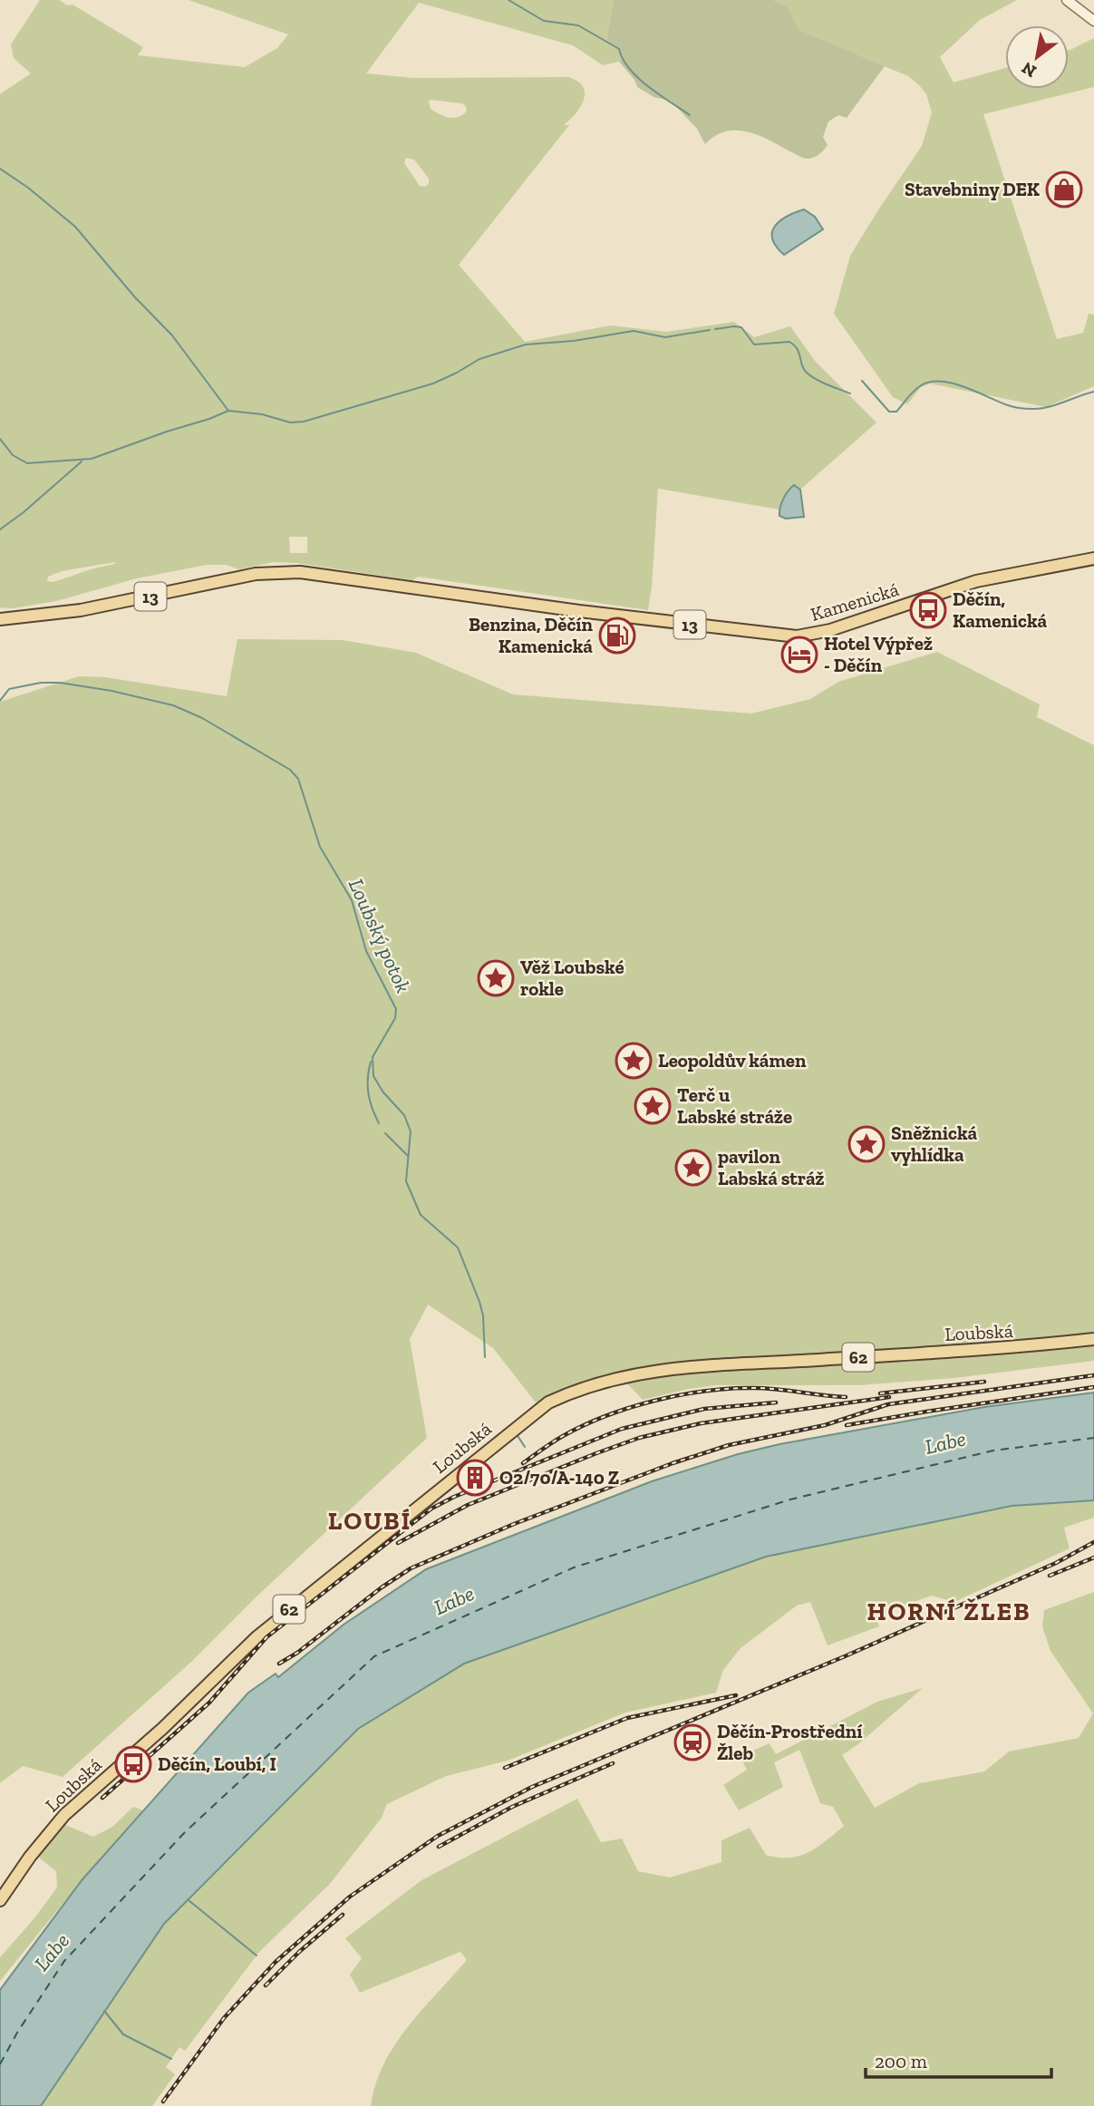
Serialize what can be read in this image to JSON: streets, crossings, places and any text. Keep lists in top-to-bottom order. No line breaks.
{"streets":{"main road":["13","Kamenická","Loubská","62"]},"districts":["LOUBÍ","HORNÍ ŽLEB"],"water":["Loubský potok","Labe"],"places":{"shop":["Stavebniny DEK"],"bus stop":["Děčín, Kamenická","Děčín, Loubí, I"],"fuel station":["Benzina, Děčín Kamenická"],"hotel":["Hotel Výpřež - Děčín"],"place":["Věž Loubské rokle","Leopoldův kámen","Terč u Labské stráže","Sněžnická vyhlídka","pavilon Labská stráž"],"building":["O2/70/A-140 Z"],"station":["Děčín-Prostřední Žleb"]},"scale_bar":"200 m","north":"bottom left"}
